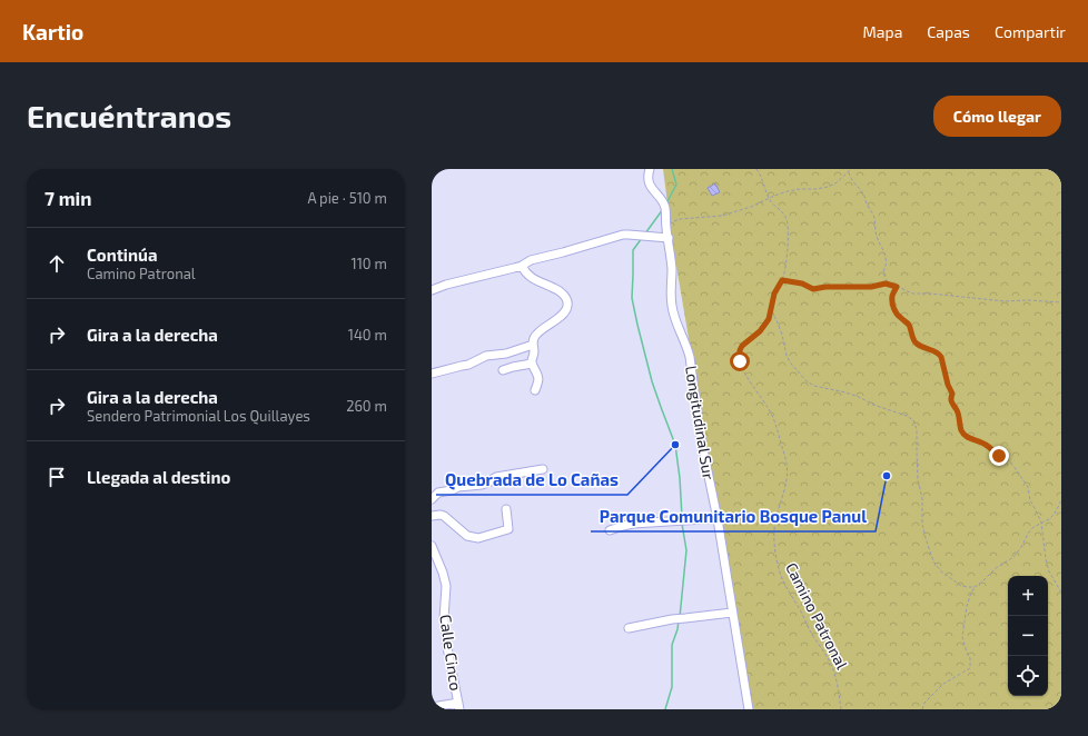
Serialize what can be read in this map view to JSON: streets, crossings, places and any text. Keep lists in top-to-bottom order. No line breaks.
{"streets":{"street":["Longitudinal Sur","Calle Cinco"],"path":["Camino Patronal"]},"places":["Quebrada de Lo Cañas","Parque Comunitario Bosque Panul"],"page":{"header":"Kartio","nav":["Mapa","Capas","Compartir"],"buttons":"Cómo llegar","title":"Encuéntranos","heading":["7 min","A pie · 510 m"],"list":[["Continúa","Camino Patronal","110 m"],["Gira a la derecha","140 m"],["Gira a la derecha","Sendero Patrimonial Los Quillayes","260 m"],"Llegada al destino"],"map_buttons":["+","−"]}}
